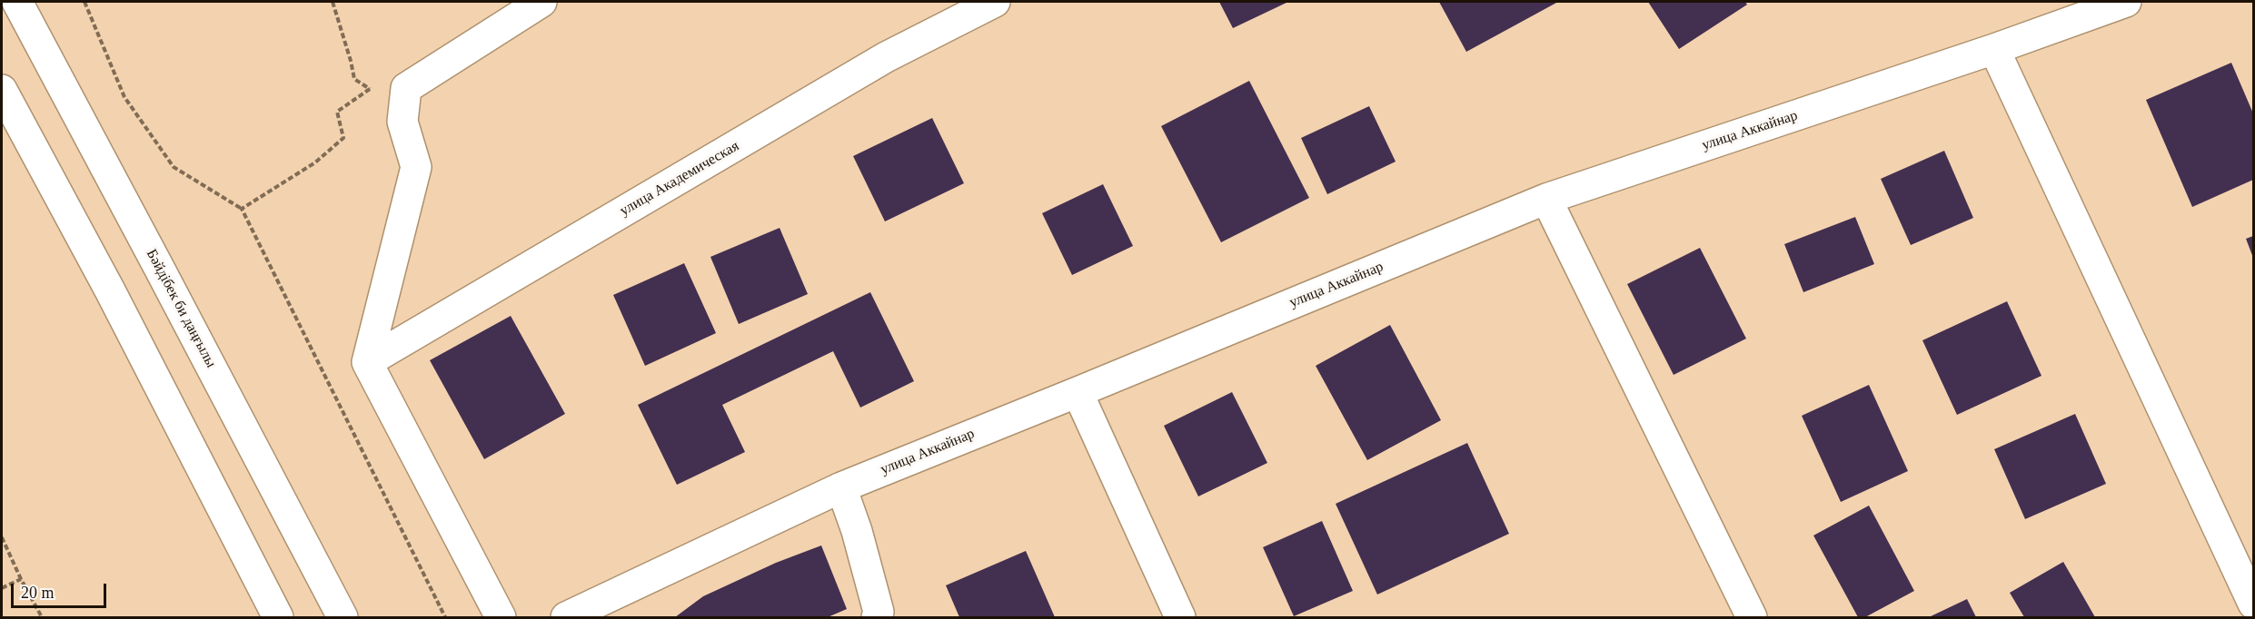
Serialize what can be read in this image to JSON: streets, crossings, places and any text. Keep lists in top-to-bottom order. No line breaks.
{"streets":{"street":["улица Аккайнар","улица Академическая","Бәйдібек би даңғылы"]},"scale_bar":"20 m"}
